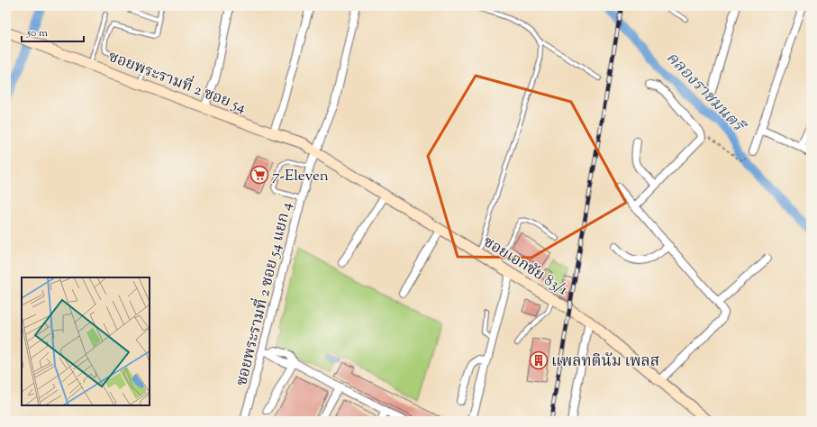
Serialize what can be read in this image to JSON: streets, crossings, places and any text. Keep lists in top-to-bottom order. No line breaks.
{"streets":{"street":["ซอยพระรามที่ 2 ซอย 54","ซอยเอกชัย 83/1","ซอยพระรามที่ 2 ซอย 54 แยก 4"]},"crossings":[["ซอยพระรามที่ 2 ซอย 54","ซอยเอกชัย 83/1"],["ซอยพระรามที่ 2 ซอย 54","ซอยพระรามที่ 2 ซอย 54 แยก 4"],["ซอยเอกชัย 83/1","ซอยพระรามที่ 2 ซอย 54 แยก 4"]],"water":["คลองราชมนตรี"],"places":{"supermarket":["7-Eleven"],"building":["แพลทตินัม เพลส"]},"scale_bar":"50 m"}
